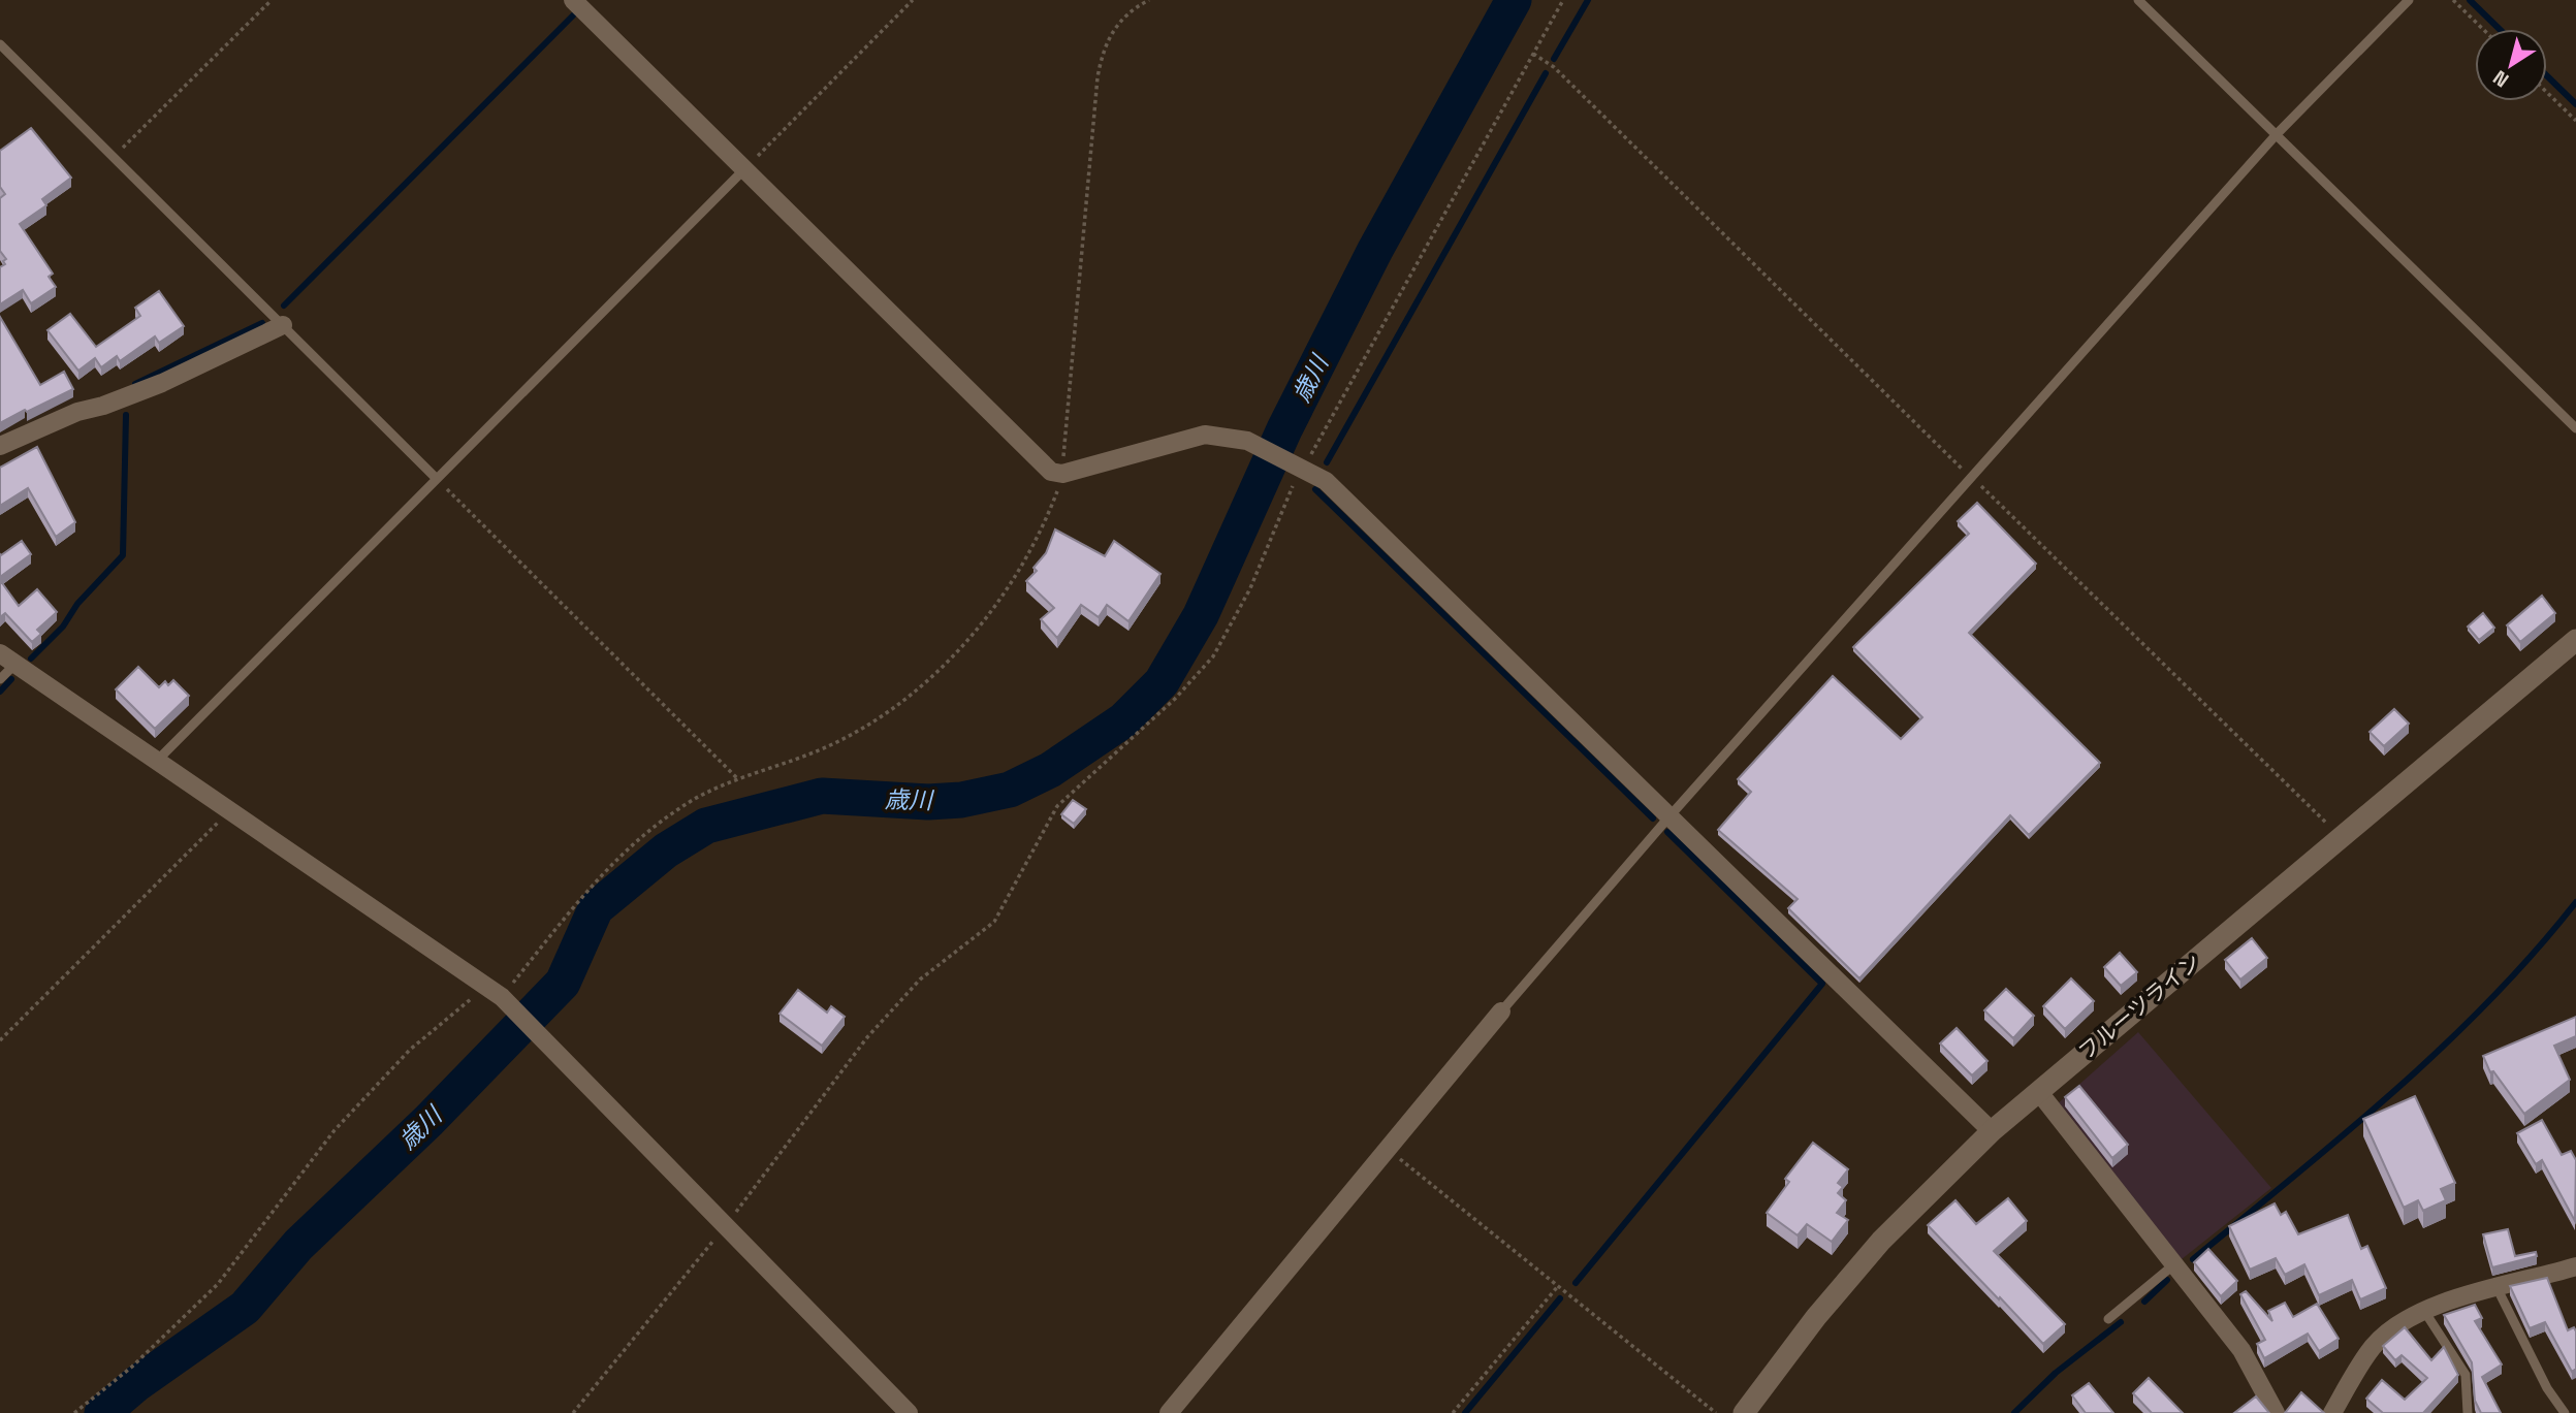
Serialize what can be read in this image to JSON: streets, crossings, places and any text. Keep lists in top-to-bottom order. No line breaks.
{"streets":{"street":["フルーツライン"]},"water":["歳川"],"north":"bottom left"}
